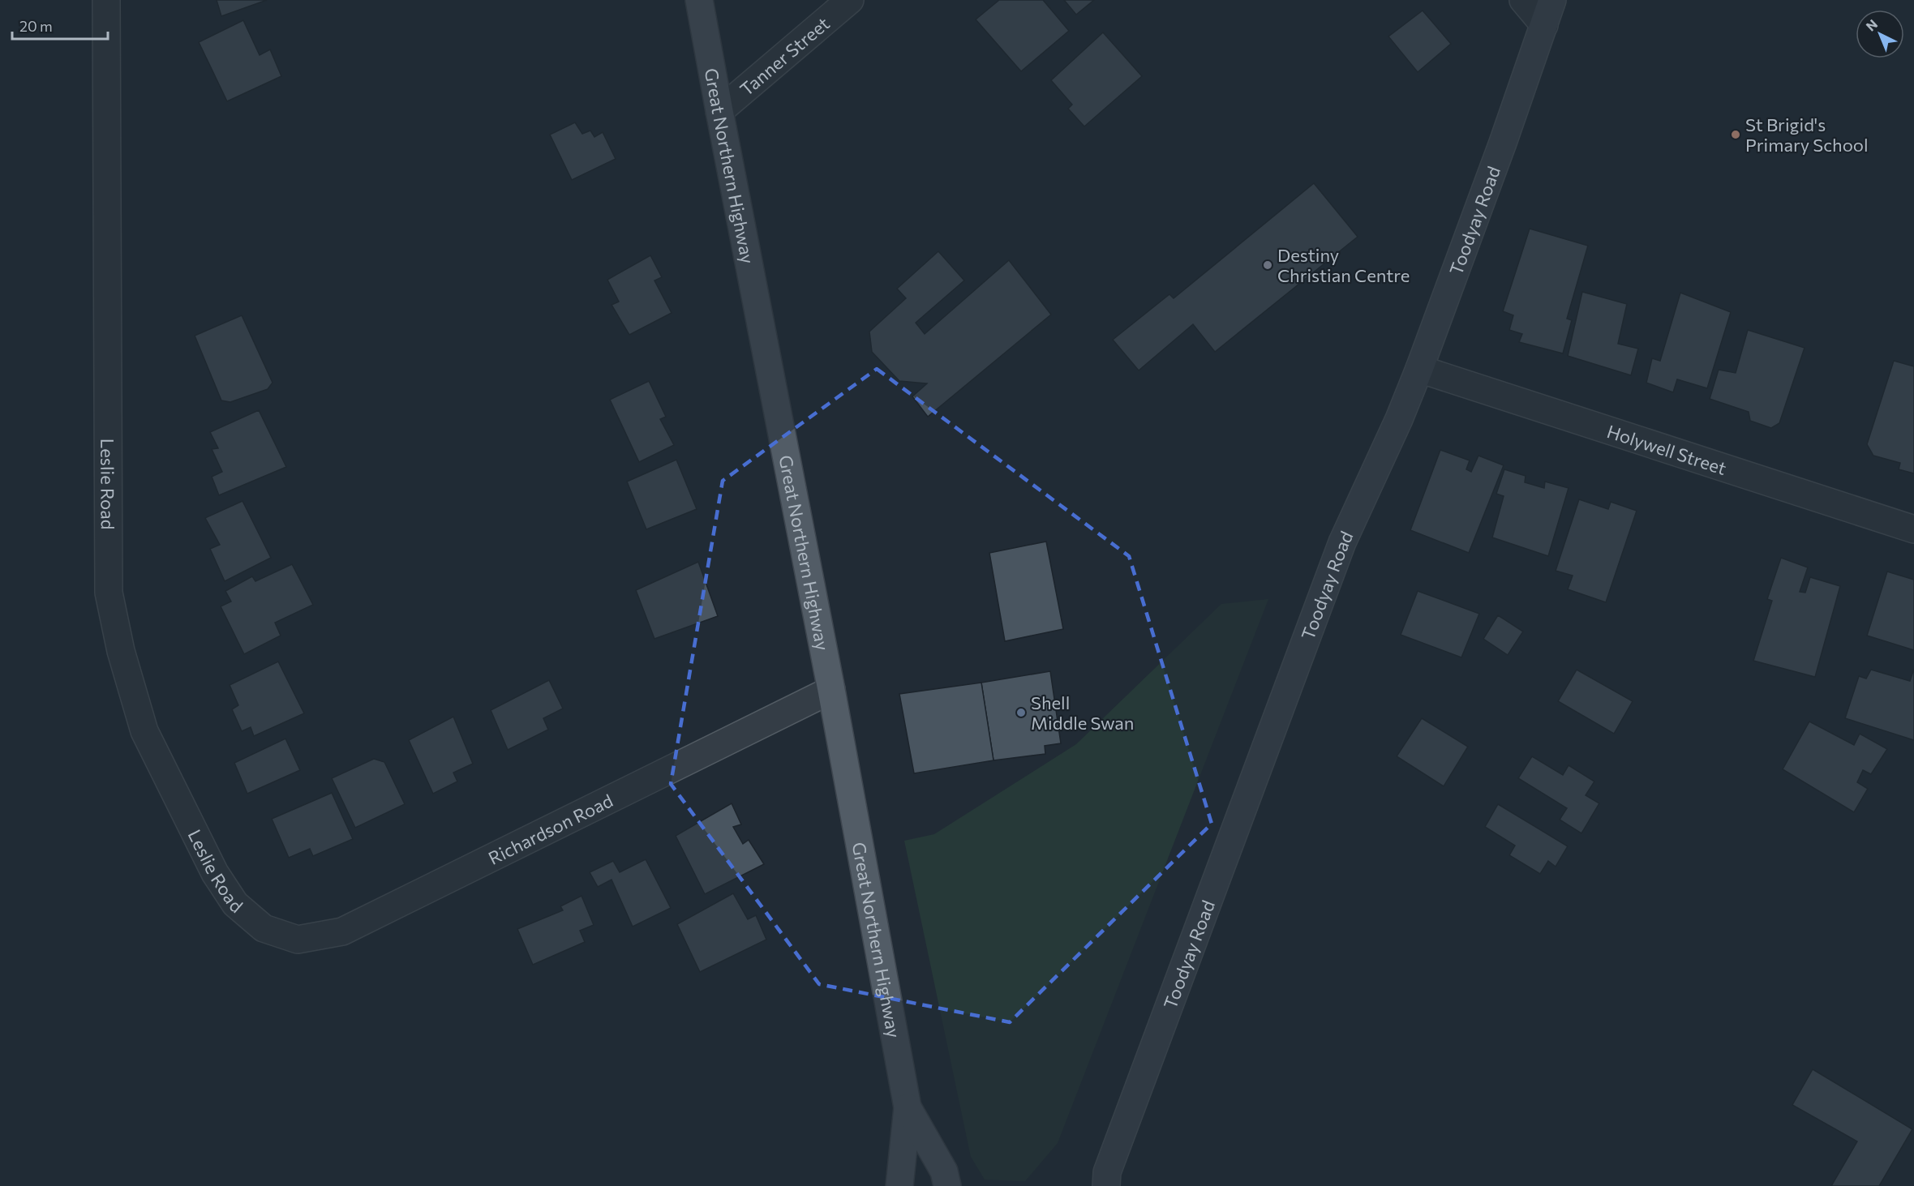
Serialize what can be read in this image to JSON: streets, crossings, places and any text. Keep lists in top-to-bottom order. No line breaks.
{"streets":{"main road":["Great Northern Highway","Toodyay Road"],"street":["Tanner Street","Holywell Street","Leslie Road","Richardson Road"]},"crossings":[["Tanner Street","Great Northern Highway"],["Great Northern Highway","Richardson Road"],["Toodyay Road","Holywell Street"],["Leslie Road","Richardson Road"]],"places":["St Brigid's Primary School","Destiny Christian Centre","Shell Middle Swan"],"scale_bar":"20 m","north":"top left"}
